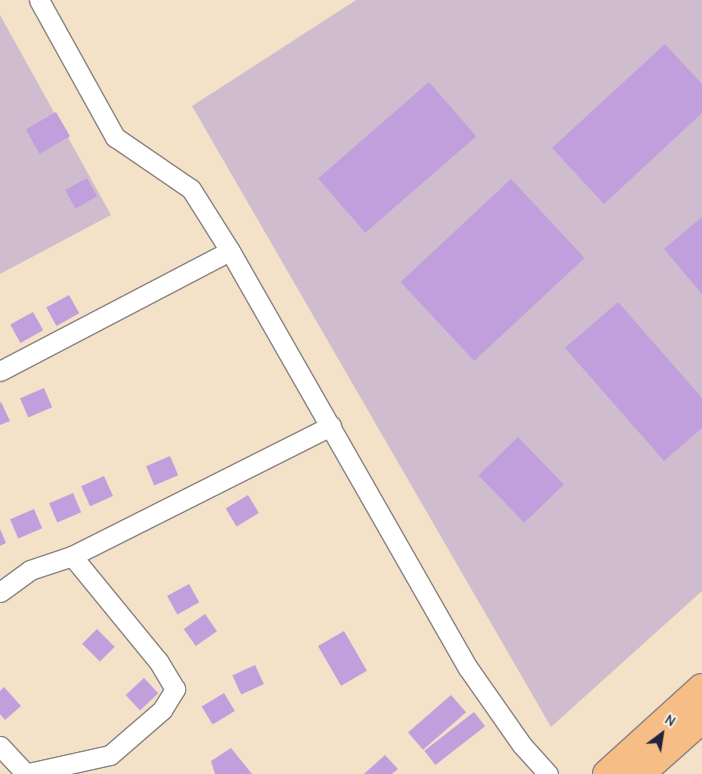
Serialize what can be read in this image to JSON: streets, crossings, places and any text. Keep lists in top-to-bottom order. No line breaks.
{"north":"top right"}
